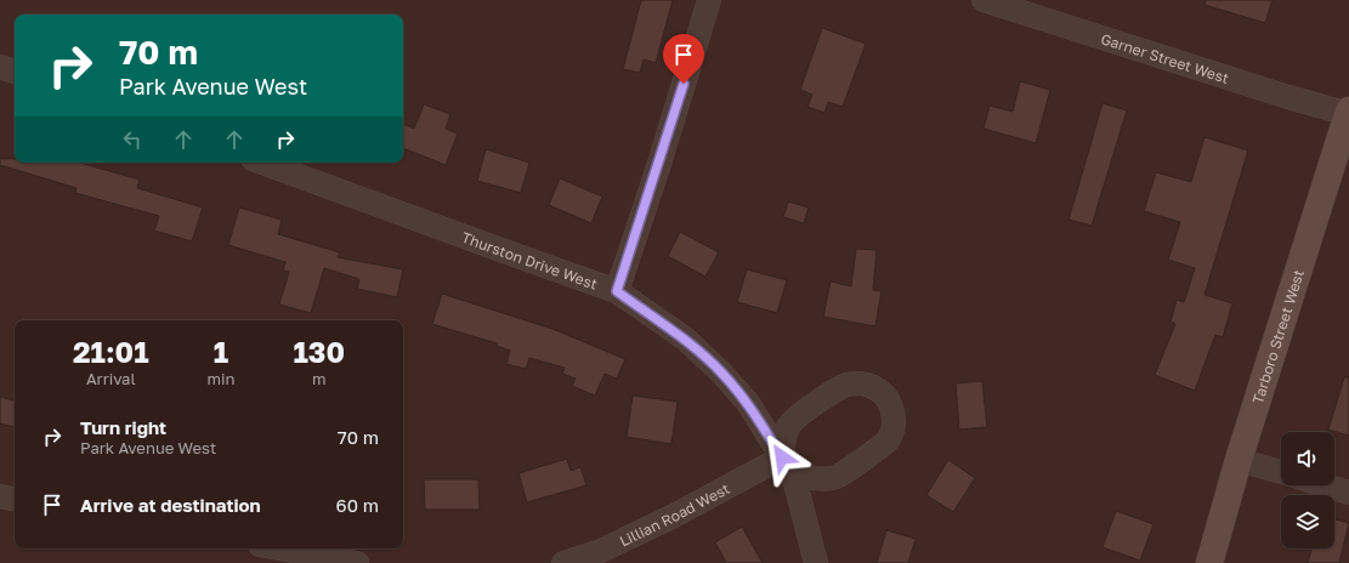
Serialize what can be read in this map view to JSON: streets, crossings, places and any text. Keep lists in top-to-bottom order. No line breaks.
{"streets":{"main road":["Tarboro Street West"],"street":["Garner Street West","Thurston Drive West","Lillian Road West"]},"crossings":[["Garner Street West","Tarboro Street West"],["Thurston Drive West","Lillian Road West"]],"page":{"turn":["70 m","Park Avenue West"],"eta":["21:01","Arrival","1","min","130","m"],"list":[{"name":"Turn right","note":"Park Avenue West","value":"70 m"},{"name":"Arrive at destination","value":"60 m"}]}}
